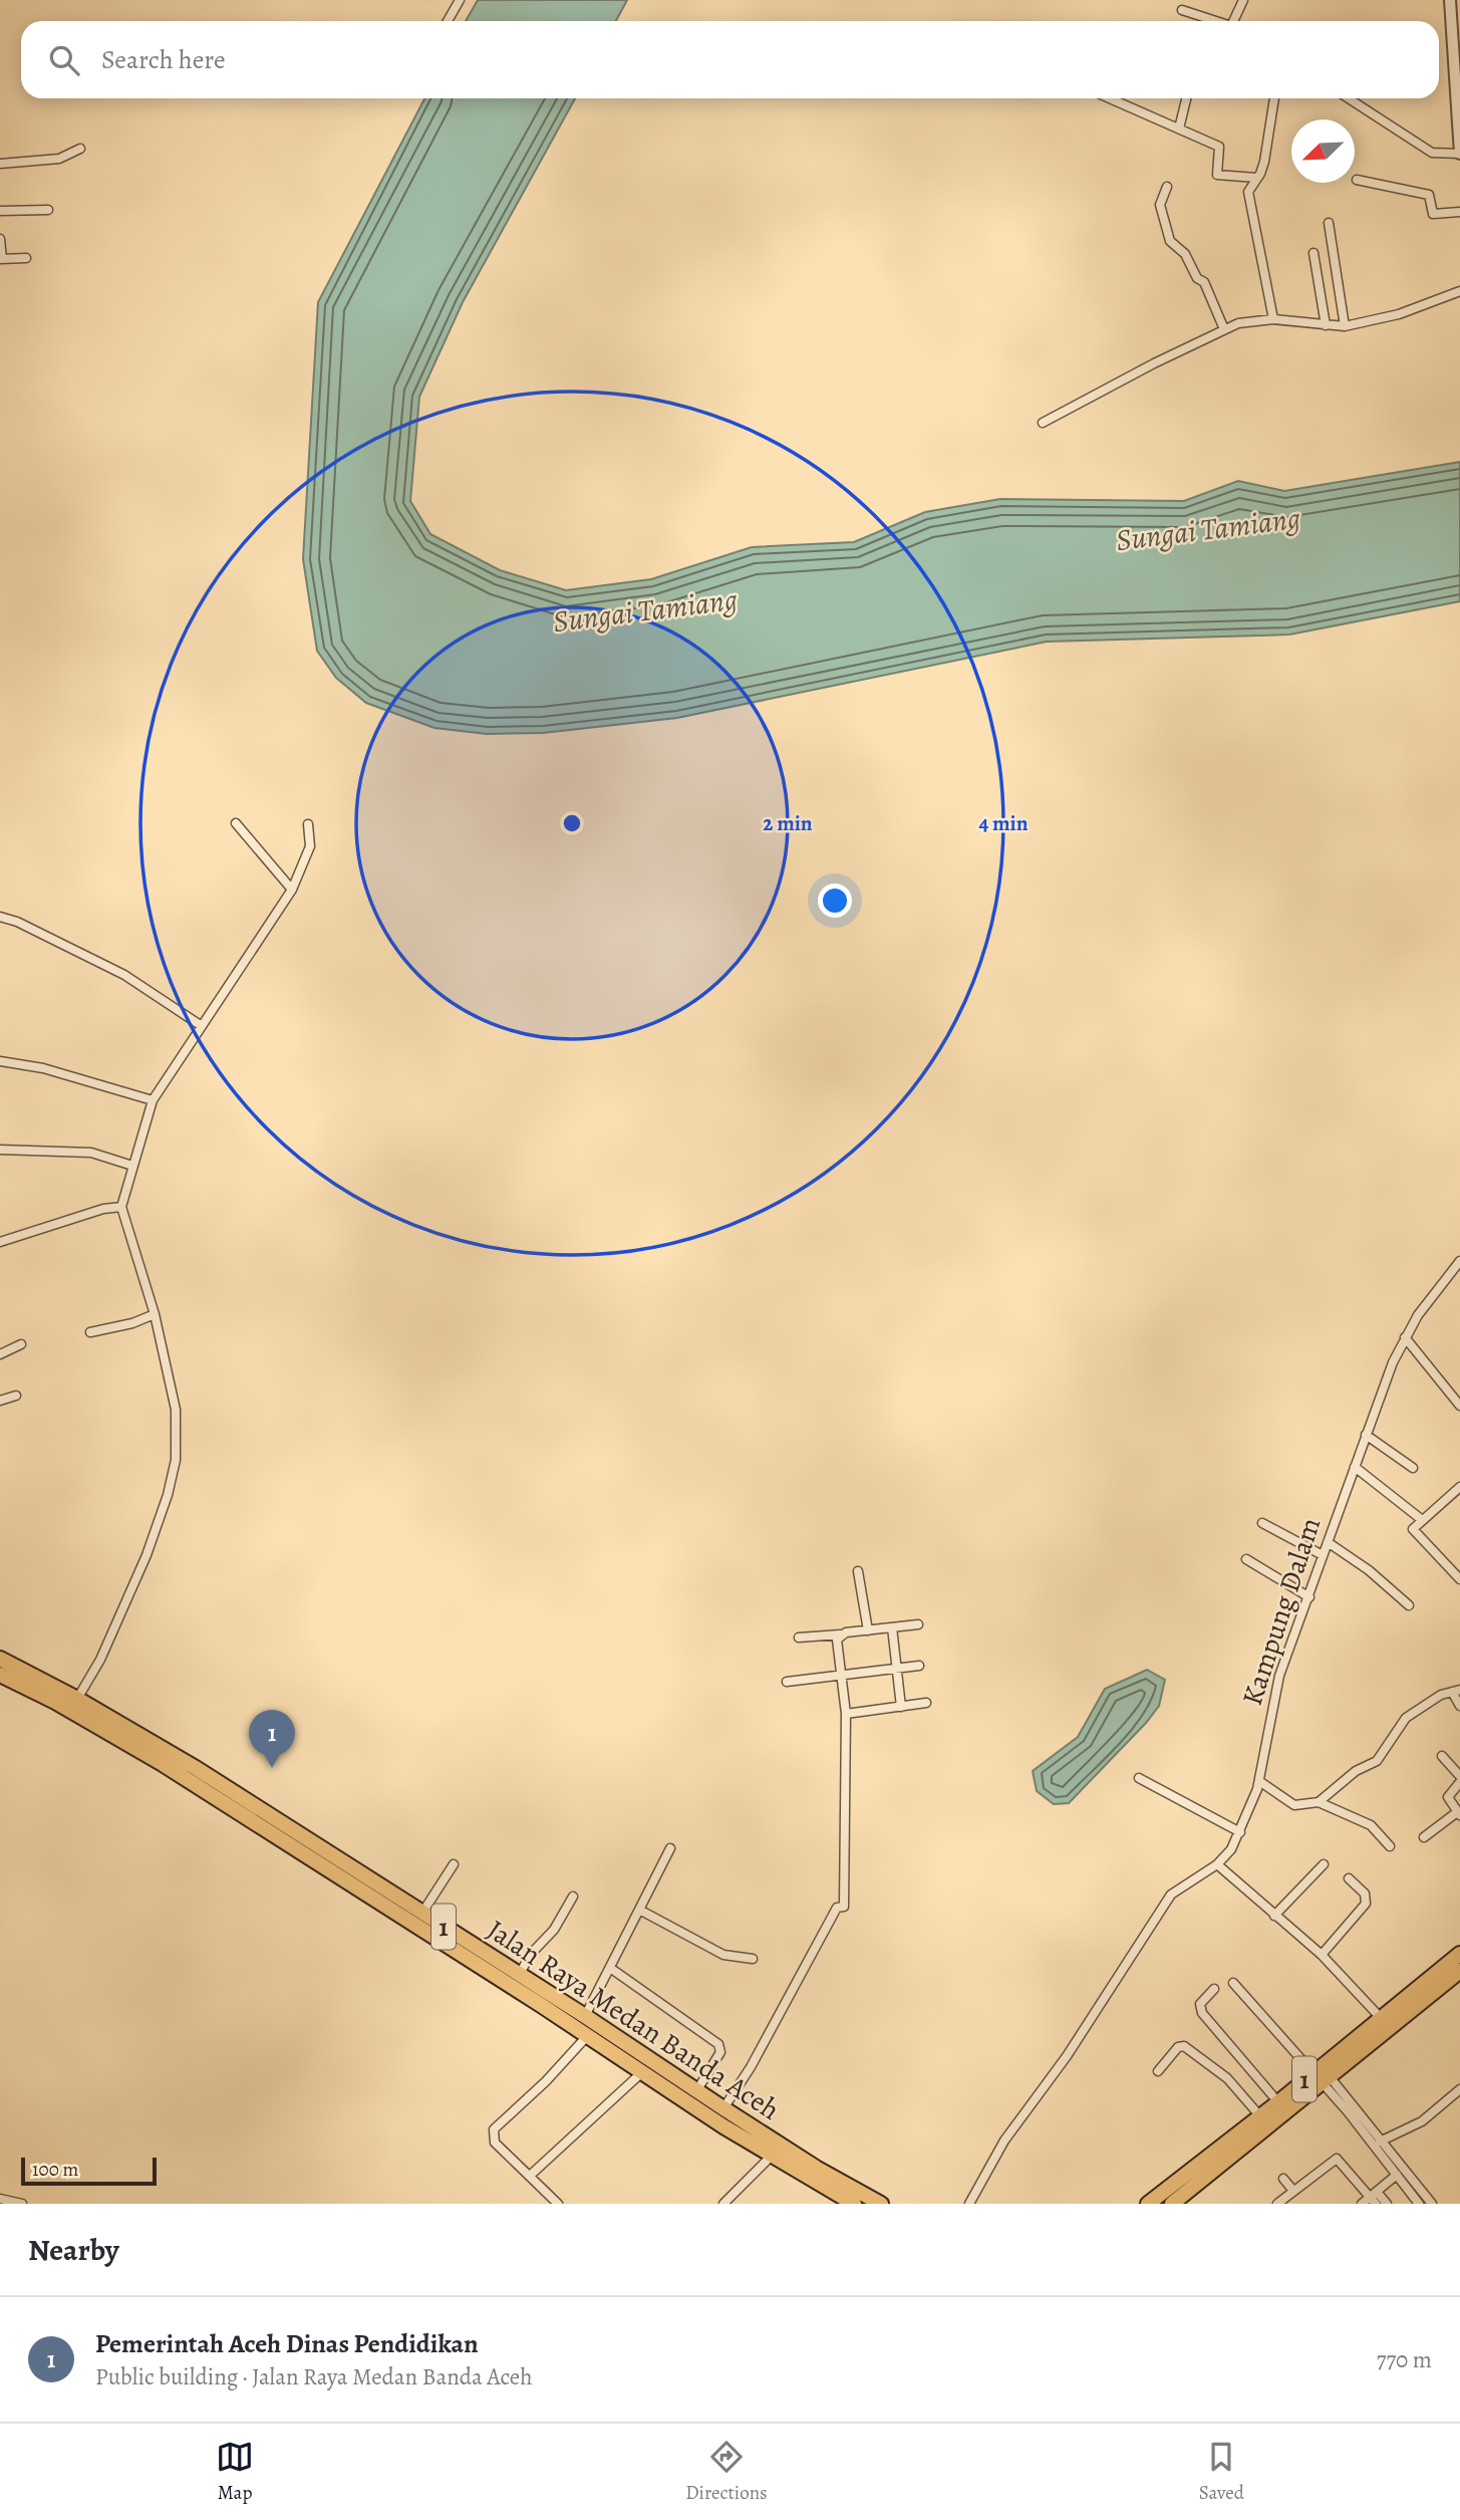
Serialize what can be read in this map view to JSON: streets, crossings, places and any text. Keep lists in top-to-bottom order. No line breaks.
{"streets":{"highway":["1","Jalan Raya Medan Banda Aceh"],"street":["Kampung Dalam"]},"water":["Sungai Tamiang"],"scale_bar":"100 m","north":"bottom left","page":{"search":"Search here","pins":"1","scale":"100 m","heading":"Nearby","list":[{"mark":"1","name":"Pemerintah Aceh Dinas Pendidikan","note":"Public building · Jalan Raya Medan Banda Aceh","value":"770 m"}],"nav":["Map","Directions","Saved"]},"rings":["2 min","4 min"]}
